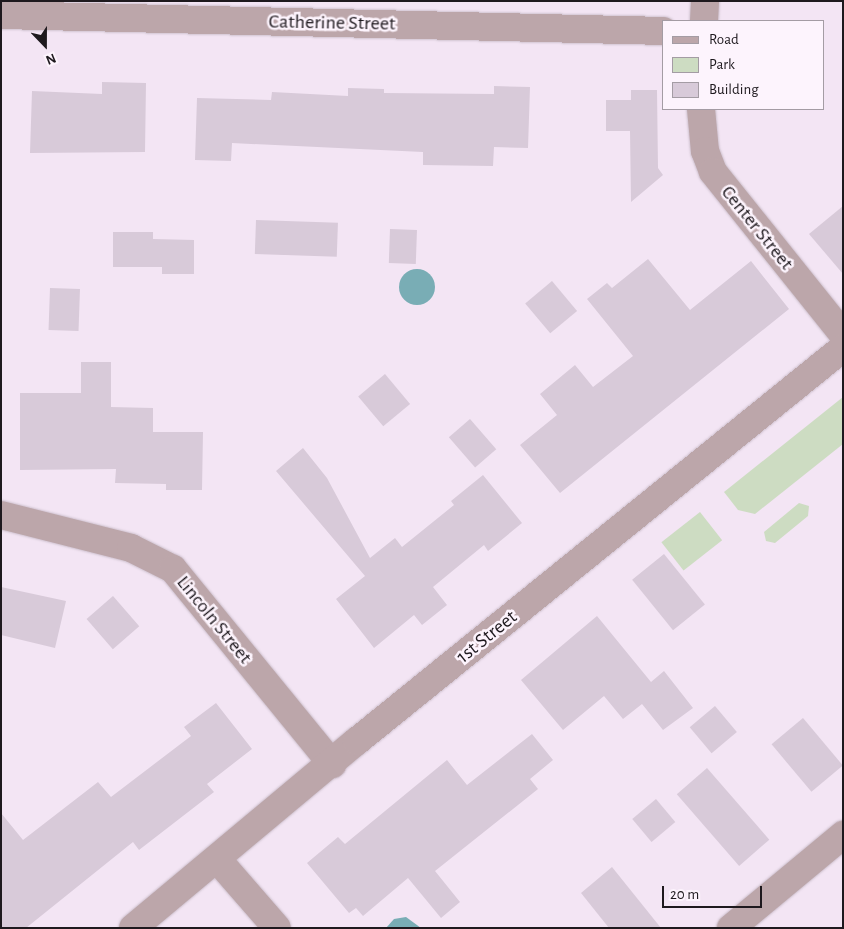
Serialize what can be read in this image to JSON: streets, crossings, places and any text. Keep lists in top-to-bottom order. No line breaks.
{"streets":{"street":["Catherine Street","Center Street","Lincoln Street","1st Street"]},"crossings":[["Lincoln Street","1st Street"]],"legend":["Road","Park","Building"],"scale_bar":"20 m","north":"bottom"}
